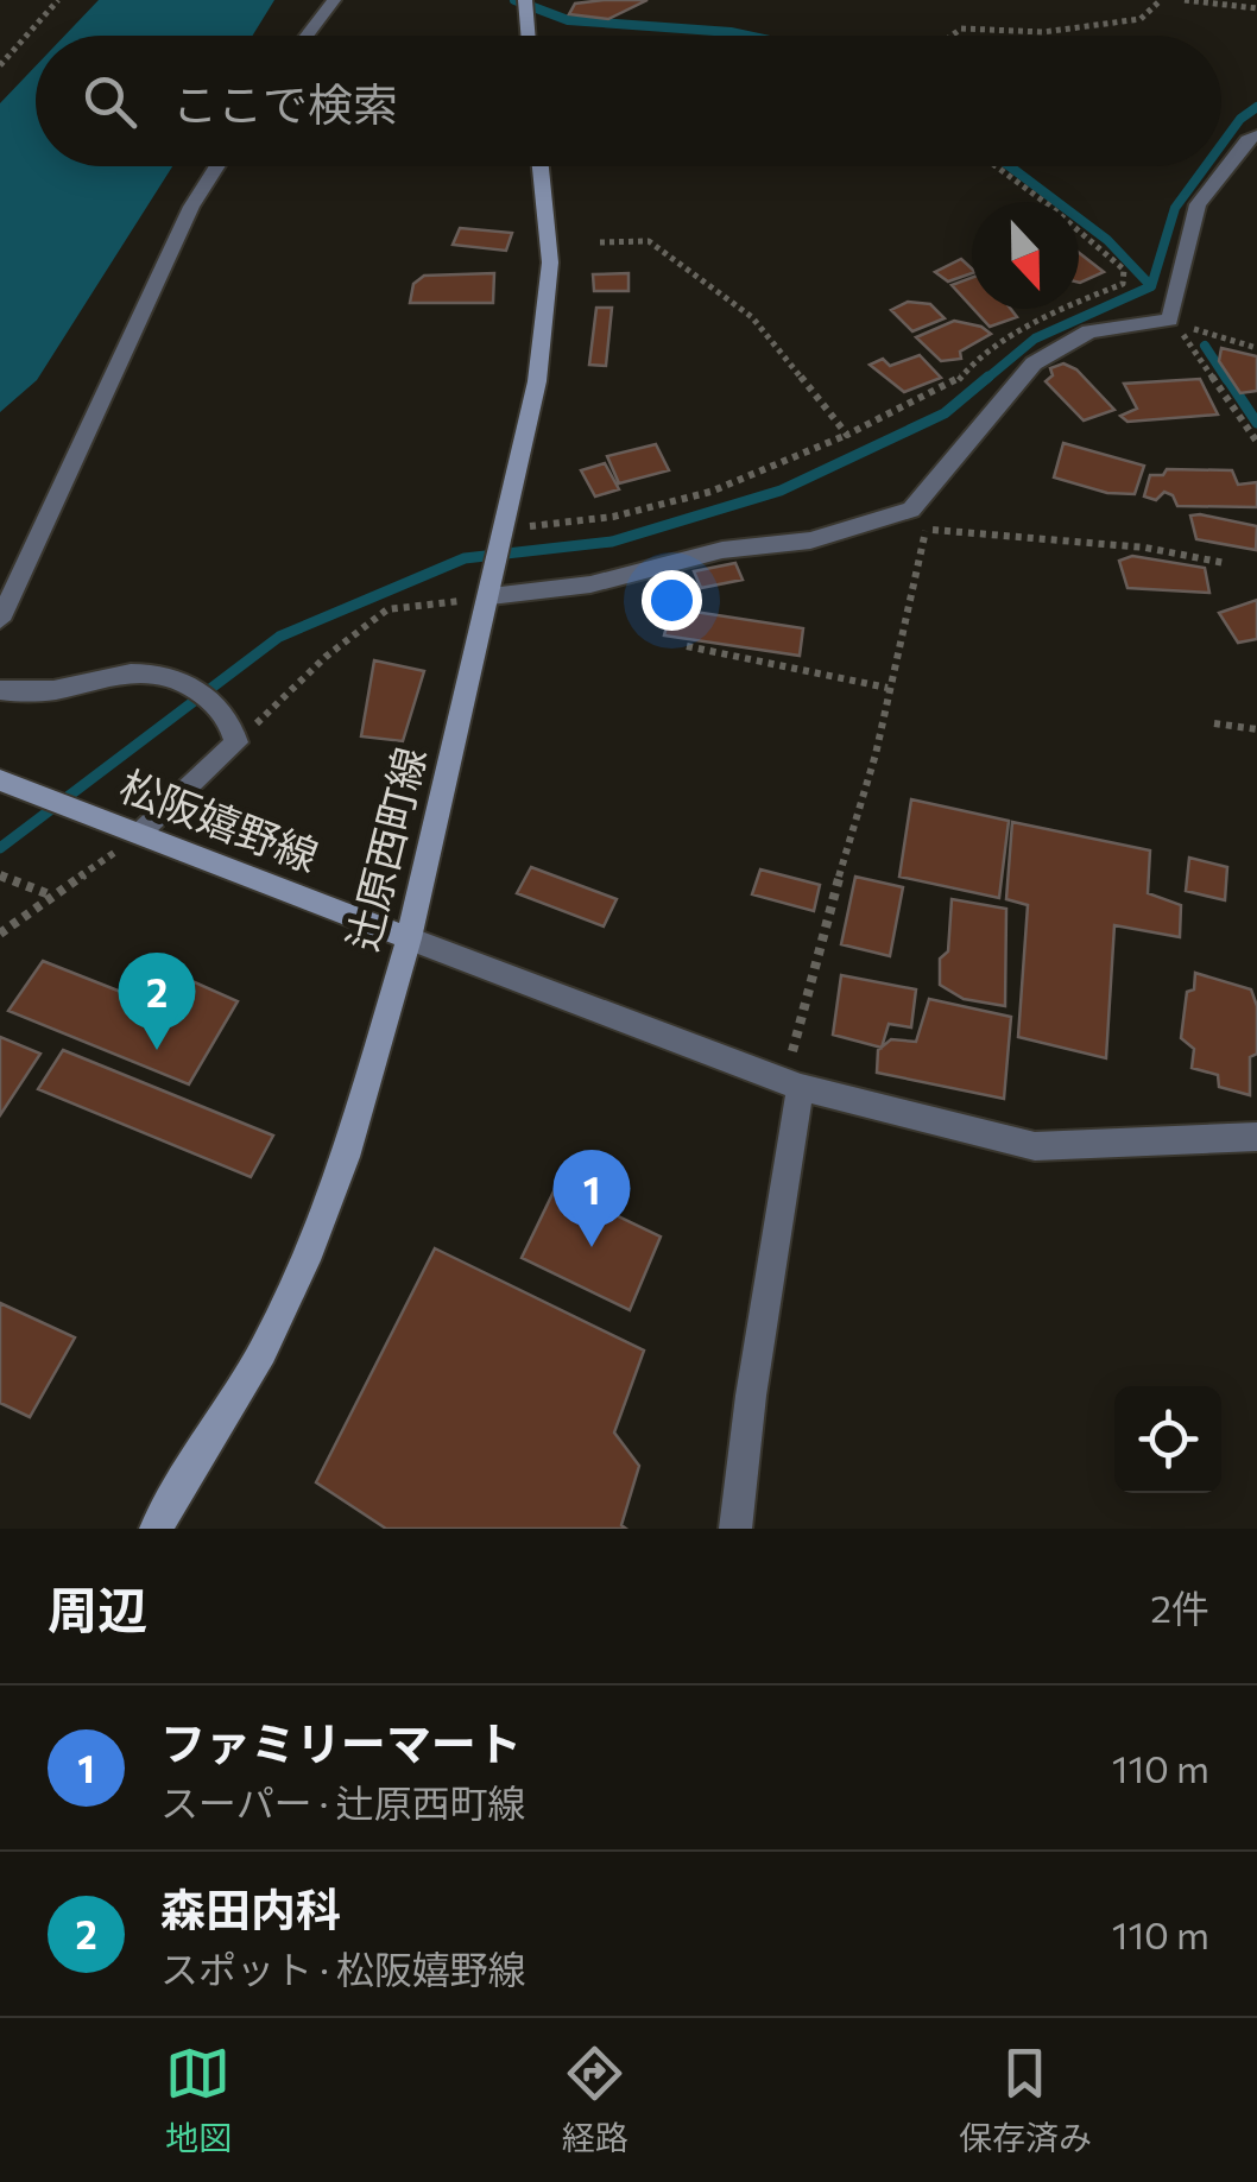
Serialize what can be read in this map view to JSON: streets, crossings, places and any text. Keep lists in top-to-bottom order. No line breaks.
{"streets":{"main road":["松阪嬉野線","辻原西町線"]},"crossings":[["松阪嬉野線","辻原西町線"]],"north":"bottom","page":{"search":"ここで検索","pins":["2","1"],"heading":["周辺","2件"],"list":[{"mark":"1","name":"ファミリーマート","note":"スーパー · 辻原西町線","value":"110 m"},{"mark":"2","name":"森田内科","note":"スポット · 松阪嬉野線","value":"110 m"}],"nav":["地図","経路","保存済み"]}}
